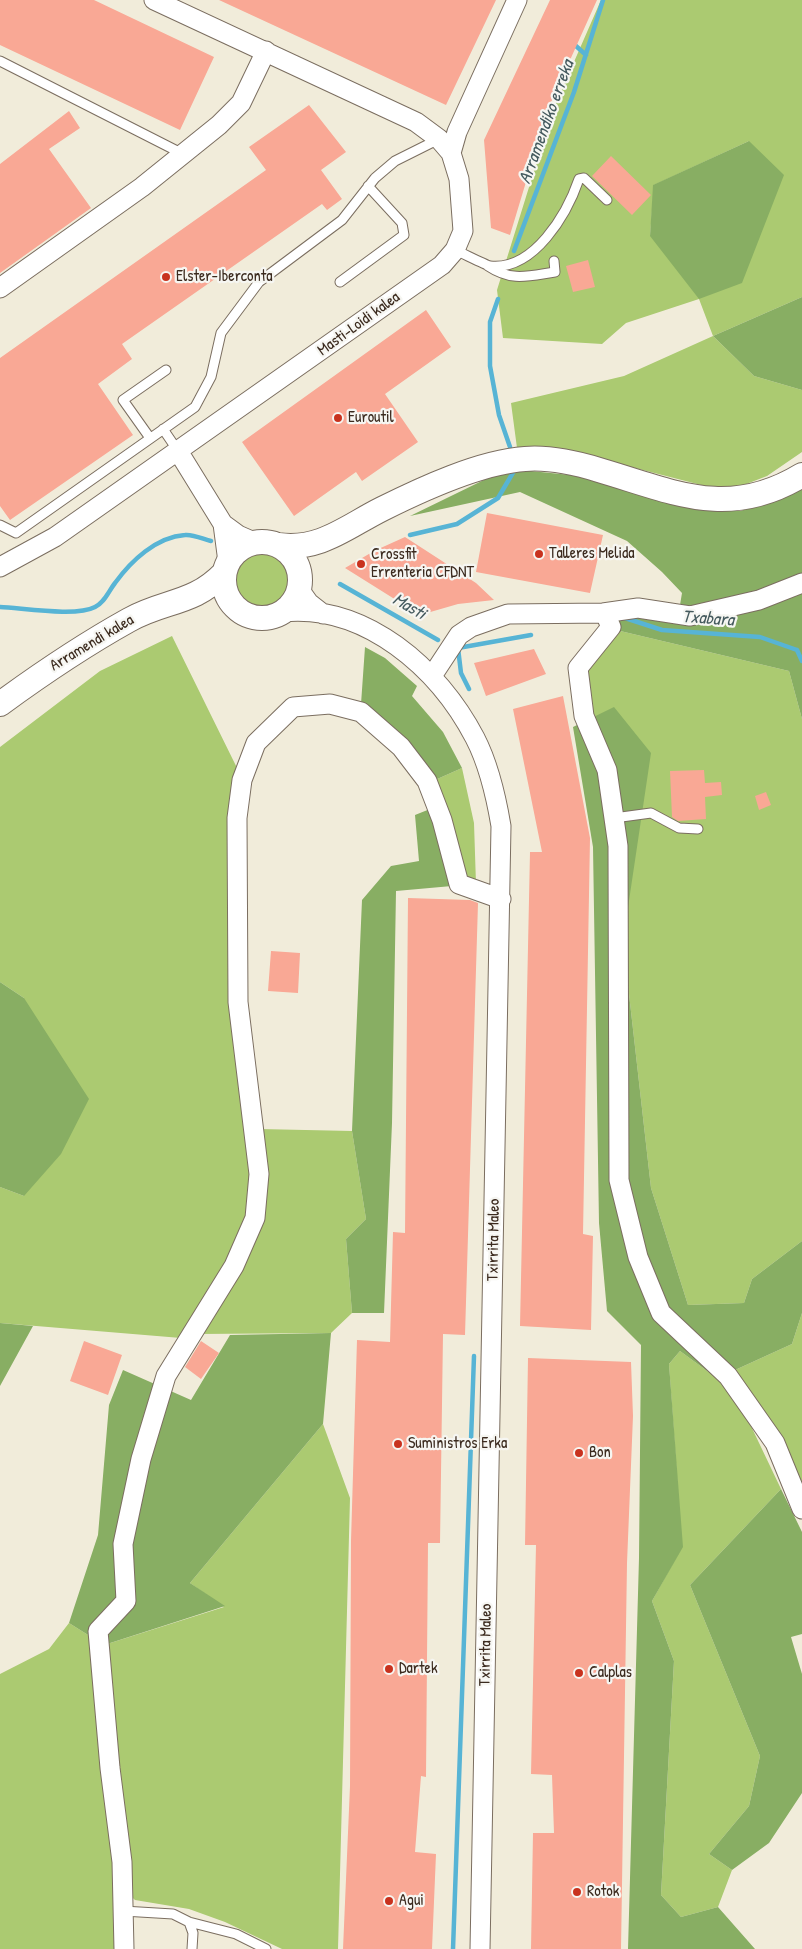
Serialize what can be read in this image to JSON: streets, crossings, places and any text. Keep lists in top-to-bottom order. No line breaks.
{"streets":{"street":["Masti-Loidi kalea","Arramendi kalea","Txirrita Maleo"]},"water":["Arramendiko erreka","Masti","Txabara"],"places":["Elster-Iberconta","Euroutil","Talleres Melida","Crossfit Errenteria CFDNT","Suministros Erka","Bon","Dartek","Calplas","Rotok","Agui"]}
